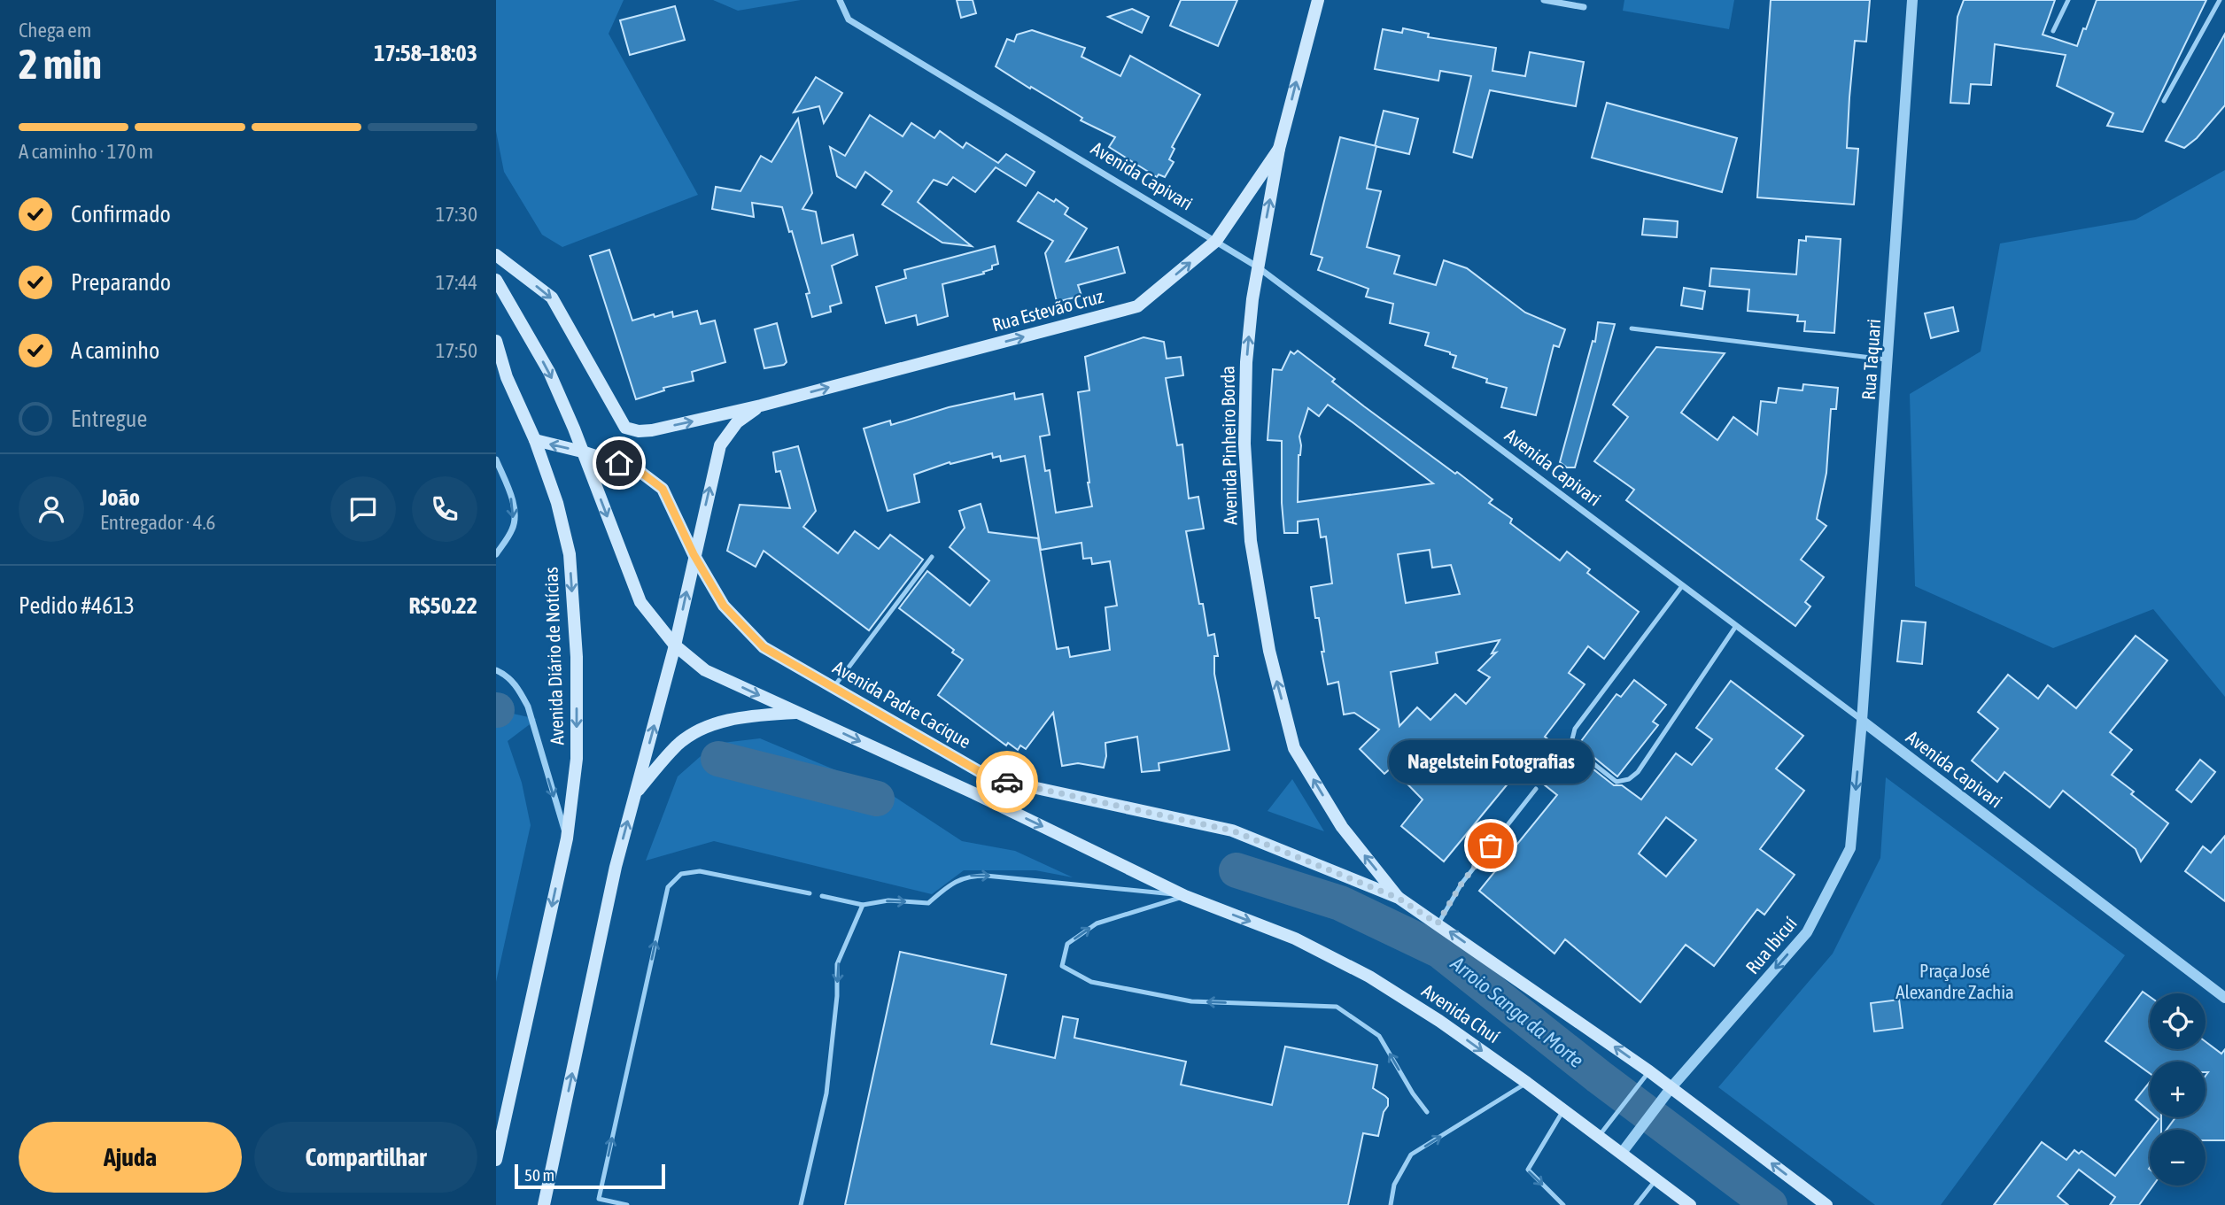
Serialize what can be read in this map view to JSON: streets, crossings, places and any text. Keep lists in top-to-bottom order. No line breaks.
{"streets":{"main road":["Rua Estevão Cruz","Avenida Pinheiro Borda","Avenida Diário de Notícias","Avenida Padre Cacique","Avenida Chuí"],"street":["Avenida Capivari","Rua Taquari","Rua Ibicuí"]},"crossings":[["Avenida Capivari","Rua Estevão Cruz"],["Avenida Capivari","Rua Taquari"],["Avenida Capivari","Avenida Pinheiro Borda"],["Avenida Capivari","Rua Ibicuí"],["Rua Estevão Cruz","Avenida Pinheiro Borda"],["Rua Taquari","Rua Ibicuí"],["Avenida Pinheiro Borda","Avenida Padre Cacique"],["Avenida Diário de Notícias","Avenida Padre Cacique"],["Rua Ibicuí","Avenida Chuí"]],"one_way":["Rua Estevão Cruz","Avenida Pinheiro Borda","Rua Ibicuí"],"water":["Arroio Sanga da Morte"],"parks":["Praça José Alexandre Zachia"],"places":["Nagelstein Fotografias"],"scale_bar":"50 m","page":{"heading":["2 min","Chega em","17:58–18:03"],"panel":["João","Entregador · 4.6","Pedido #4613","R$50.22"],"bar":"A caminho · 170 m","list":[["Confirmado","17:30"],["Preparando","17:44"],["A caminho","17:50"],"Entregue"],"bubble":"Nagelstein Fotografias","map_buttons":["+","−"],"buttons":["Ajuda","Compartilhar"],"scale":"50 m"}}
